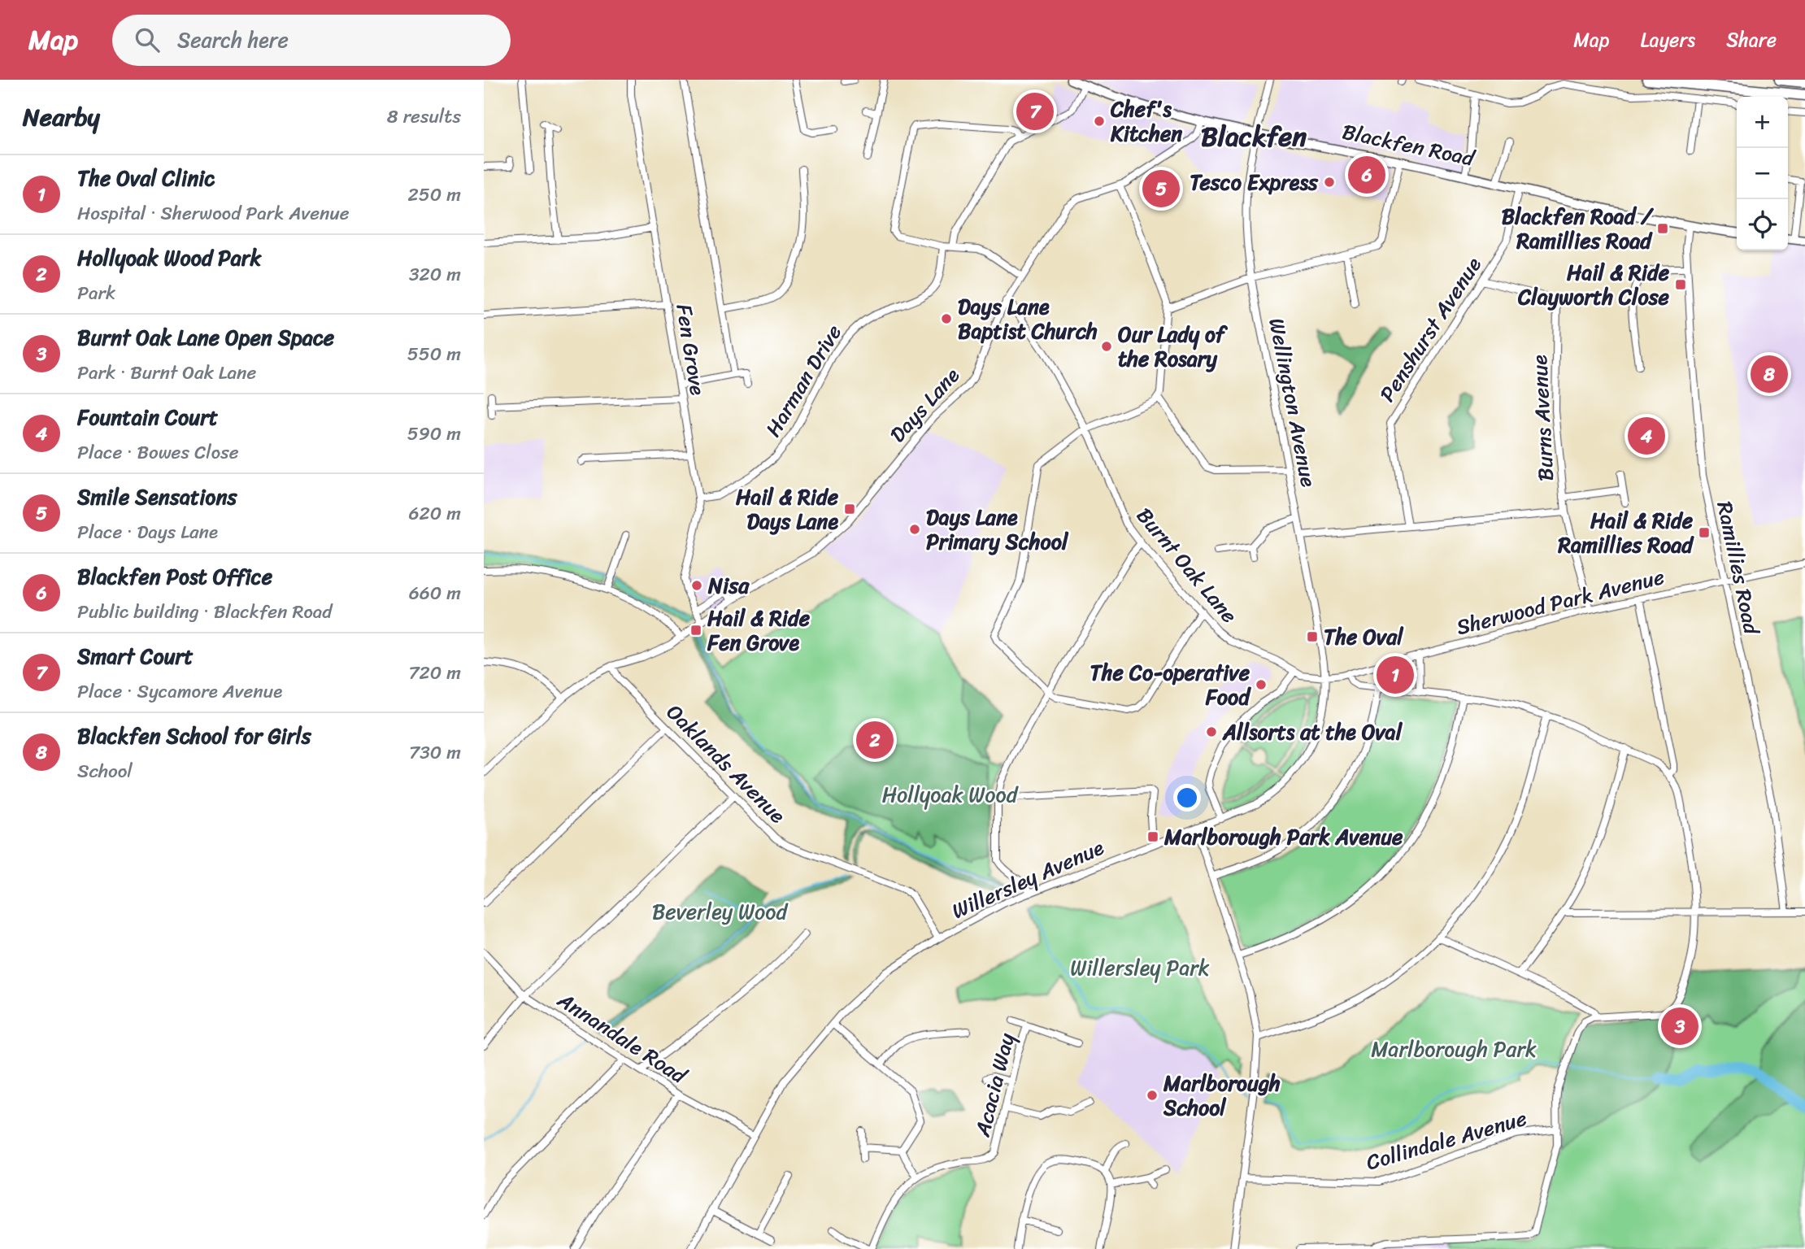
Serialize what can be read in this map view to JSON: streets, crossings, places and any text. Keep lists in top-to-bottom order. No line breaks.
{"streets":{"main road":["Blackfen Road"],"street":["Penshurst Avenue","Fen Grove","Harman Drive","Wellington Avenue","Days Lane","Burns Avenue","Burnt Oak Lane","Ramillies Road","Sherwood Park Avenue","Oaklands Avenue","Willersley Avenue","Annandale Road","Acacia Way","Collindale Avenue"]},"crossings":[["Blackfen Road","Penshurst Avenue"],["Blackfen Road","Wellington Avenue"],["Blackfen Road","Days Lane"],["Blackfen Road","Ramillies Road"],["Penshurst Avenue","Burns Avenue"],["Fen Grove","Harman Drive"],["Fen Grove","Days Lane"],["Wellington Avenue","Burnt Oak Lane"],["Wellington Avenue","Sherwood Park Avenue"],["Days Lane","Burnt Oak Lane"],["Days Lane","Oaklands Avenue"],["Burns Avenue","Sherwood Park Avenue"],["Burnt Oak Lane","Sherwood Park Avenue"],["Ramillies Road","Sherwood Park Avenue"],["Oaklands Avenue","Willersley Avenue"],["Willersley Avenue","Annandale Road"]],"districts":["Blackfen"],"parks":["Hollyoak Wood","Beverley Wood","Willersley Park","Marlborough Park"],"places":{"other":["Chef's Kitchen","Tesco Express","Days Lane Baptist Church","Our Lady of the Rosary","Days Lane Primary School","Nisa","The Co-operative Food","Allsorts at the Oval","Marlborough School"],"transit":["Blackfen Road / Ramillies Road","Hail & Ride Clayworth Close","Hail & Ride Days Lane","Hail & Ride Ramillies Road","Hail & Ride Fen Grove","The Oval","Marlborough Park Avenue"]},"page":{"header":"Map","search":"Search here","nav":["Map","Layers","Share"],"heading":["Nearby","8 results"],"pins":["7","6","5","8","4","1","2","3"],"map_buttons":["+","−"],"list":[{"mark":"1","name":"The Oval Clinic","note":"Hospital · Sherwood Park Avenue","value":"250 m"},{"mark":"2","name":"Hollyoak Wood Park","note":"Park","value":"320 m"},{"mark":"3","name":"Burnt Oak Lane Open Space","note":"Park · Burnt Oak Lane","value":"550 m"},{"mark":"4","name":"Fountain Court","note":"Place · Bowes Close","value":"590 m"},{"mark":"5","name":"Smile Sensations","note":"Place · Days Lane","value":"620 m"},{"mark":"6","name":"Blackfen Post Office","note":"Public building · Blackfen Road","value":"660 m"},{"mark":"7","name":"Smart Court","note":"Place · Sycamore Avenue","value":"720 m"},{"mark":"8","name":"Blackfen School for Girls","note":"School","value":"730 m"}]}}
